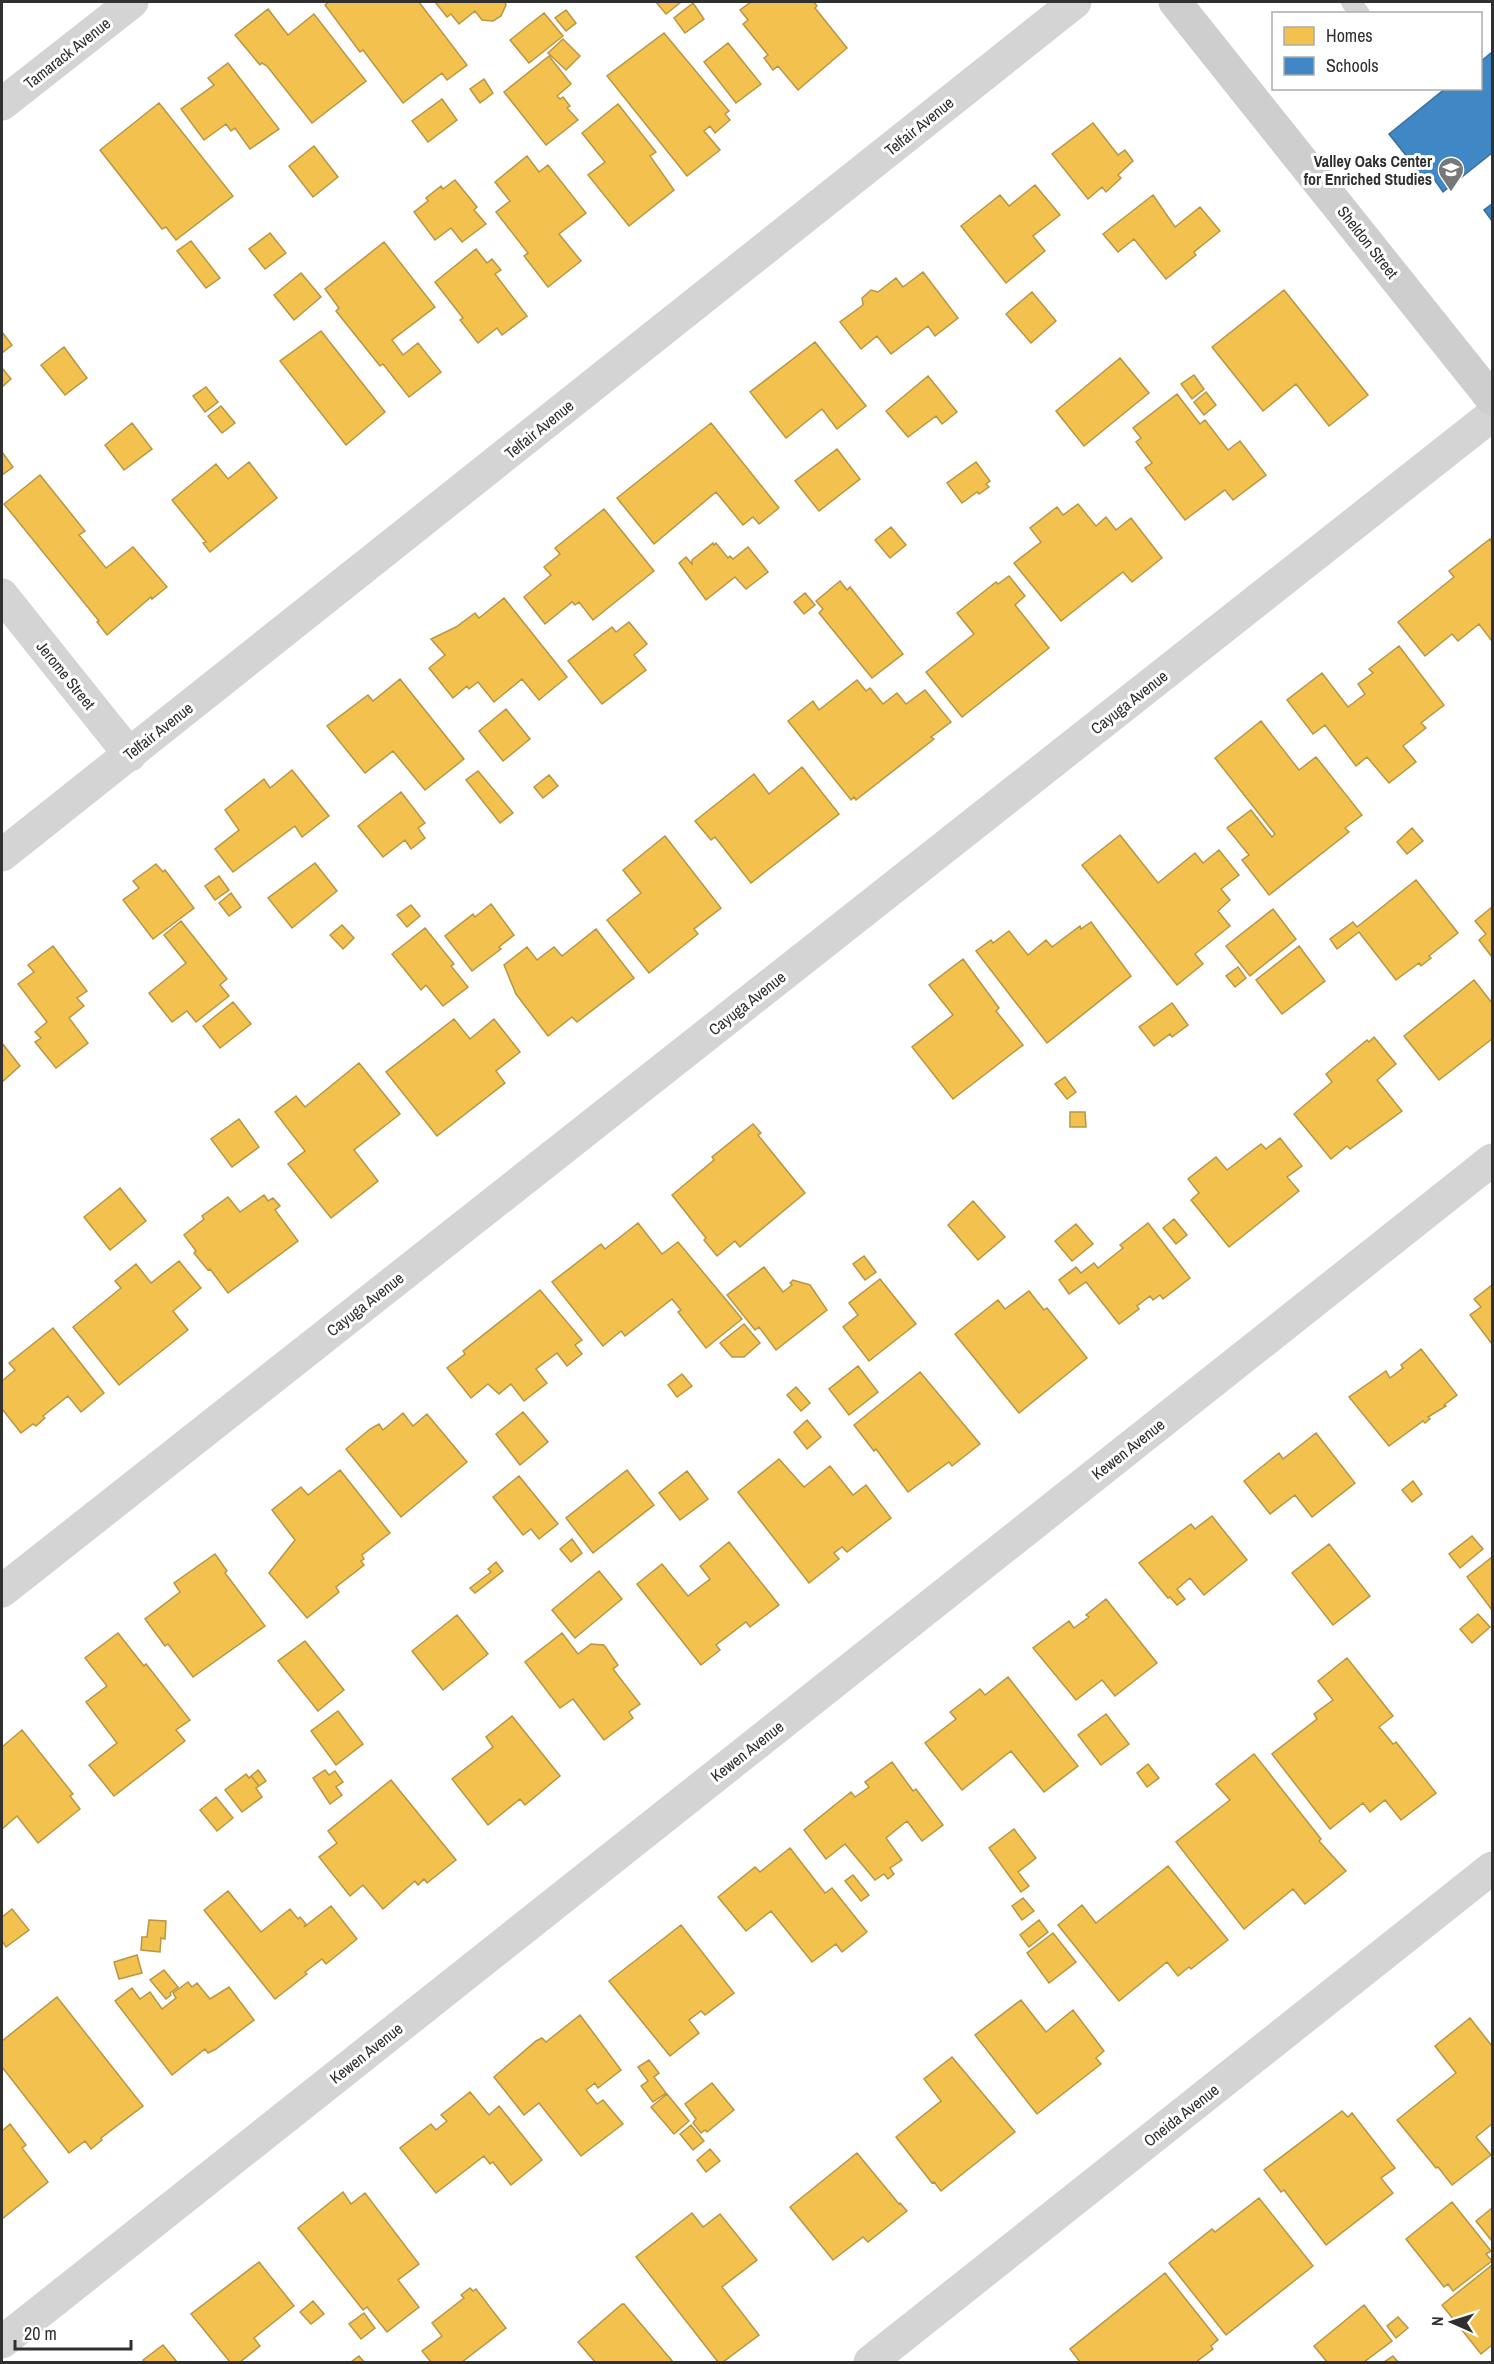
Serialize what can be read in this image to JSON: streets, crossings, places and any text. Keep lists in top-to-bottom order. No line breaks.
{"streets":{"main road":["Sheldon Street"],"street":["Tamarack Avenue","Telfair Avenue","Jerome Street","Cayuga Avenue","Kewen Avenue","Oneida Avenue"]},"crossings":[["Telfair Avenue","Jerome Street"]],"places":{"school or university":["Valley Oaks Center for Enriched Studies"]},"legend":["Homes","Schools"],"scale_bar":"20 m","north":"left"}
